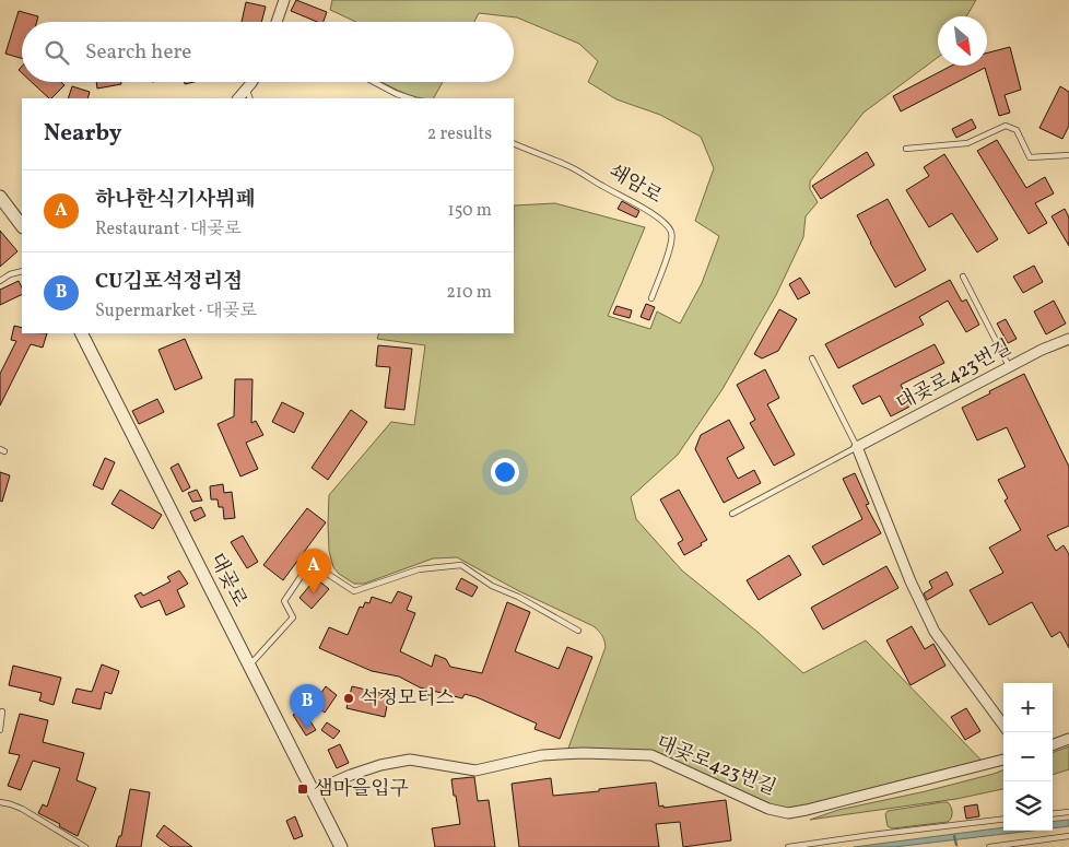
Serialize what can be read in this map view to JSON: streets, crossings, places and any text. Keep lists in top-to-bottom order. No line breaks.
{"streets":{"street":["대곶로423번길","대곶로"],"lane":["쇄암로"]},"crossings":[["대곶로423번길","대곶로"]],"places":{"other":["석정모터스"],"transit":["샘마을입구"]},"north":"bottom right","page":{"search":"Search here","heading":["Nearby","2 results"],"list":[{"mark":"A","name":"하나한식기사뷔페","note":"Restaurant · 대곶로","value":"150 m"},{"mark":"B","name":"CU김포석정리점","note":"Supermarket · 대곶로","value":"210 m"}],"pins":["A","B"],"map_buttons":["+","−"]}}
